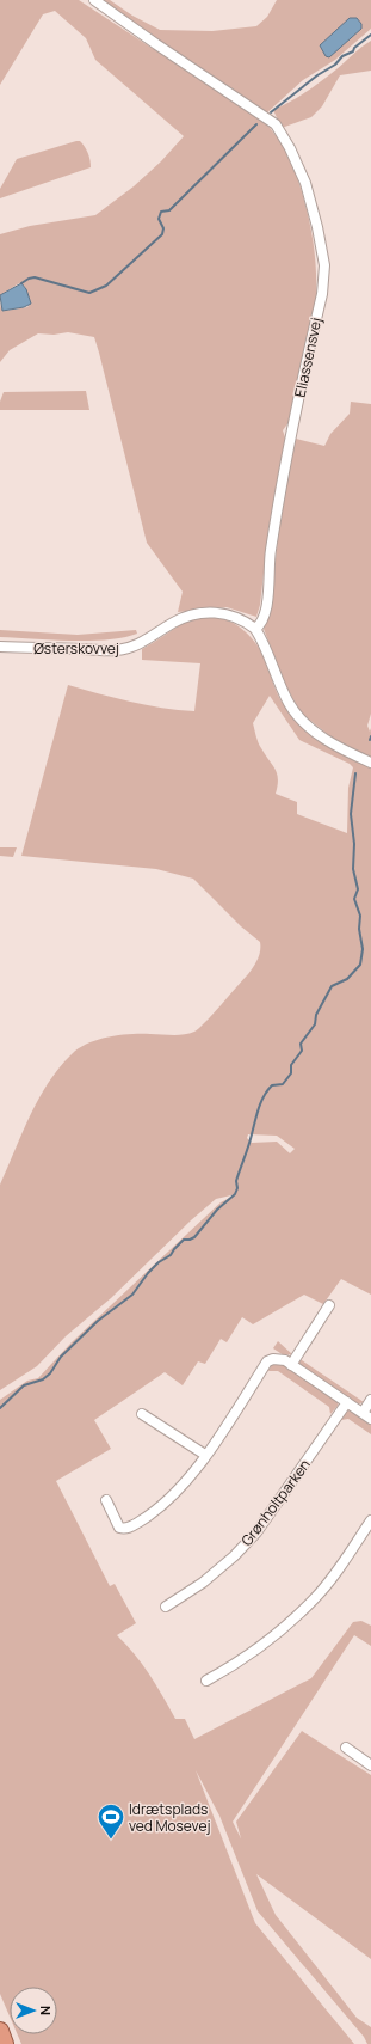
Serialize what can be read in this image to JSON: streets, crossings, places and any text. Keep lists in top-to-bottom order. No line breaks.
{"streets":{"street":["Eliassensvej","Østerskovvej","Grønholtparken"]},"crossings":[["Eliassensvej","Østerskovvej"]],"places":{"sports":["Idrætsplads ved Mosevej"]},"north":"right"}
